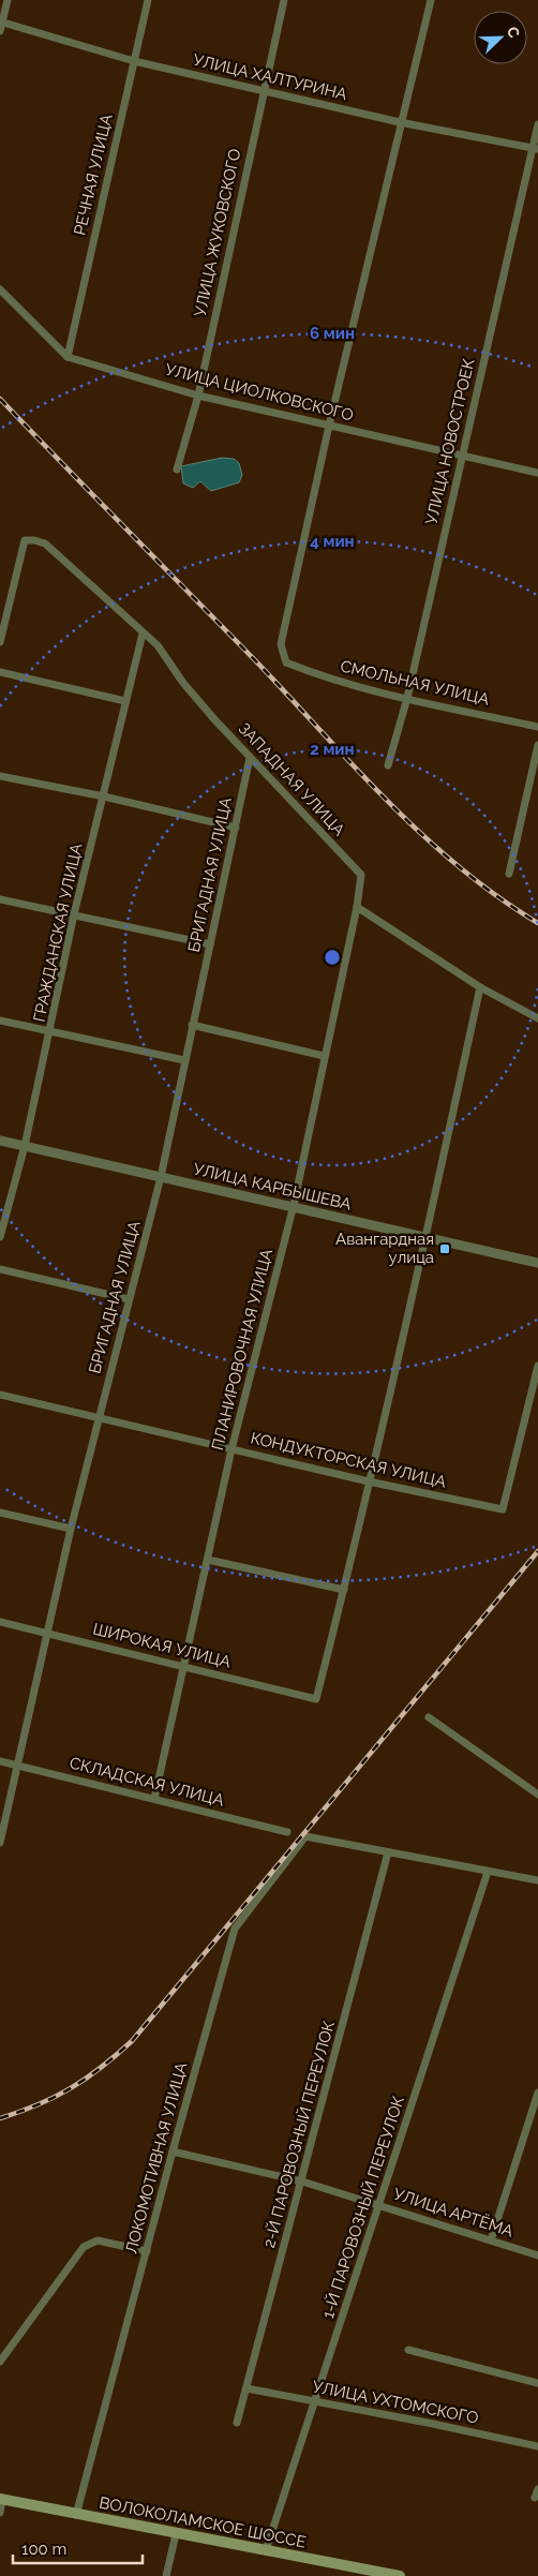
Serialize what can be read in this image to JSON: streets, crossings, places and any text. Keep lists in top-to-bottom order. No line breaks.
{"streets":{"main road":["ВОЛОКОЛАМСКОЕ ШОССЕ"],"street":["УЛИЦА ХАЛТУРИНА","РЕЧНАЯ УЛИЦА","УЛИЦА ЖУКОВСКОГО","УЛИЦА ЦИОЛКОВСКОГО","УЛИЦА НОВОСТРОЕК","СМОЛЬНАЯ УЛИЦА","ЗАПАДНАЯ УЛИЦА","БРИГАДНАЯ УЛИЦА","ГРАЖДАНСКАЯ УЛИЦА","УЛИЦА КАРБЫШЕВА","ПЛАНИРОВОЧНАЯ УЛИЦА","КОНДУКТОРСКАЯ УЛИЦА","ШИРОКАЯ УЛИЦА","СКЛАДСКАЯ УЛИЦА","2-Й ПАРОВОЗНЫЙ ПЕРЕУЛОК","ЛОКОМОТИВНАЯ УЛИЦА","1-Й ПАРОВОЗНЫЙ ПЕРЕУЛОК","УЛИЦА АРТЁМА","УЛИЦА УХТОМСКОГО"]},"crossings":[["УЛИЦА ХАЛТУРИНА","РЕЧНАЯ УЛИЦА"],["УЛИЦА ХАЛТУРИНА","УЛИЦА ЖУКОВСКОГО"],["УЛИЦА ХАЛТУРИНА","УЛИЦА НОВОСТРОЕК"],["РЕЧНАЯ УЛИЦА","УЛИЦА ЦИОЛКОВСКОГО"],["УЛИЦА ЖУКОВСКОГО","УЛИЦА ЦИОЛКОВСКОГО"],["УЛИЦА ЦИОЛКОВСКОГО","УЛИЦА НОВОСТРОЕК"],["УЛИЦА ЦИОЛКОВСКОГО","СМОЛЬНАЯ УЛИЦА"],["УЛИЦА НОВОСТРОЕК","СМОЛЬНАЯ УЛИЦА"],["ЗАПАДНАЯ УЛИЦА","БРИГАДНАЯ УЛИЦА"],["ЗАПАДНАЯ УЛИЦА","ГРАЖДАНСКАЯ УЛИЦА"],["ЗАПАДНАЯ УЛИЦА","ПЛАНИРОВОЧНАЯ УЛИЦА"],["БРИГАДНАЯ УЛИЦА","УЛИЦА КАРБЫШЕВА"],["БРИГАДНАЯ УЛИЦА","КОНДУКТОРСКАЯ УЛИЦА"],["БРИГАДНАЯ УЛИЦА","ШИРОКАЯ УЛИЦА"],["БРИГАДНАЯ УЛИЦА","СКЛАДСКАЯ УЛИЦА"],["ГРАЖДАНСКАЯ УЛИЦА","УЛИЦА КАРБЫШЕВА"],["УЛИЦА КАРБЫШЕВА","ПЛАНИРОВОЧНАЯ УЛИЦА"],["ПЛАНИРОВОЧНАЯ УЛИЦА","КОНДУКТОРСКАЯ УЛИЦА"],["ПЛАНИРОВОЧНАЯ УЛИЦА","ШИРОКАЯ УЛИЦА"],["ПЛАНИРОВОЧНАЯ УЛИЦА","СКЛАДСКАЯ УЛИЦА"],["2-Й ПАРОВОЗНЫЙ ПЕРЕУЛОК","ЛОКОМОТИВНАЯ УЛИЦА"],["2-Й ПАРОВОЗНЫЙ ПЕРЕУЛОК","УЛИЦА АРТЁМА"],["2-Й ПАРОВОЗНЫЙ ПЕРЕУЛОК","УЛИЦА УХТОМСКОГО"],["ЛОКОМОТИВНАЯ УЛИЦА","УЛИЦА АРТЁМА"],["ЛОКОМОТИВНАЯ УЛИЦА","ВОЛОКОЛАМСКОЕ ШОССЕ"],["1-Й ПАРОВОЗНЫЙ ПЕРЕУЛОК","УЛИЦА АРТЁМА"],["1-Й ПАРОВОЗНЫЙ ПЕРЕУЛОК","УЛИЦА УХТОМСКОГО"],["1-Й ПАРОВОЗНЫЙ ПЕРЕУЛОК","ВОЛОКОЛАМСКОЕ ШОССЕ"]],"places":{"transit":["Авангардная улица"]},"scale_bar":"100 m","north":"top right","rings":["6 мин","4 мин","2 мин"]}
